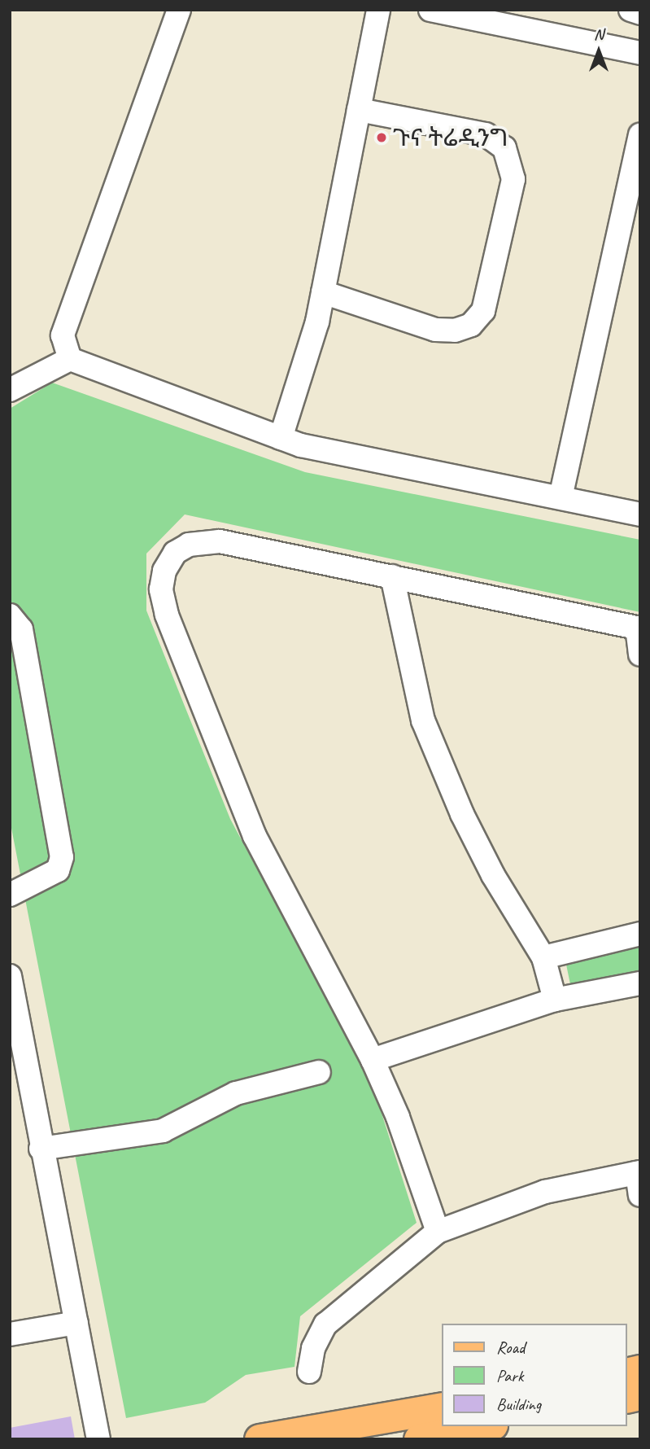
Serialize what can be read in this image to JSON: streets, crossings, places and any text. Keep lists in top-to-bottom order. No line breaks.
{"places":["ጉና ትሬዲንግ"],"legend":["Road","Park","Building"],"north":"top"}
